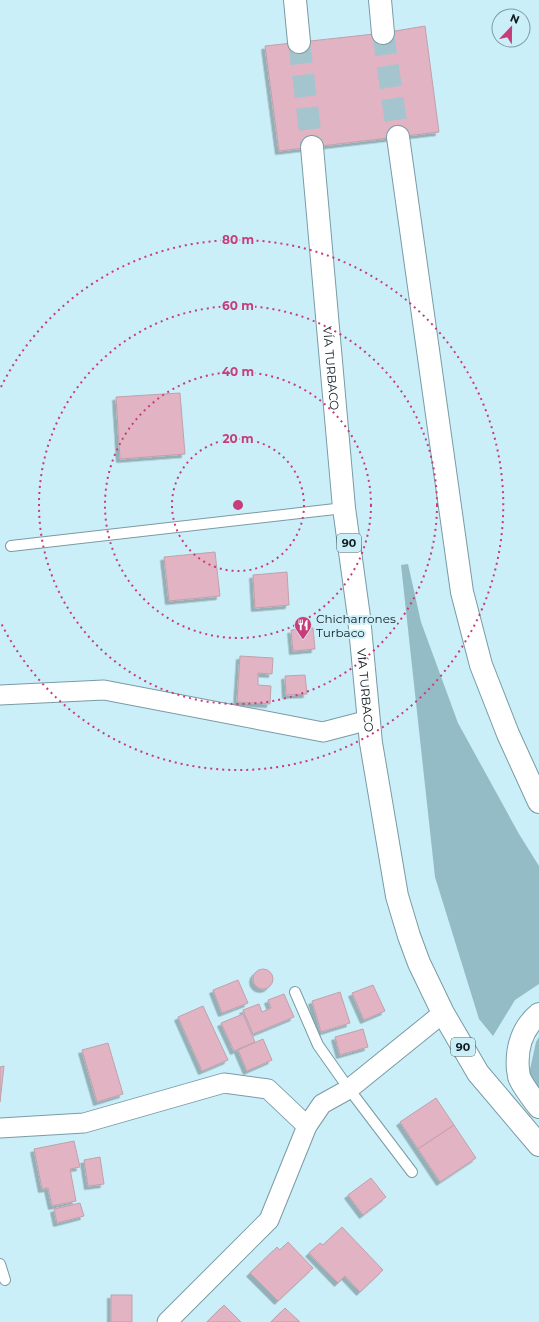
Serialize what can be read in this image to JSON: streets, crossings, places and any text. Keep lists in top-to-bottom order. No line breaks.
{"streets":{"highway":["VÍA TURBACO","90"]},"places":{"restaurant":["Chicharrones Turbaco"]},"north":"top","rings":["80 m","60 m","40 m","20 m"]}
